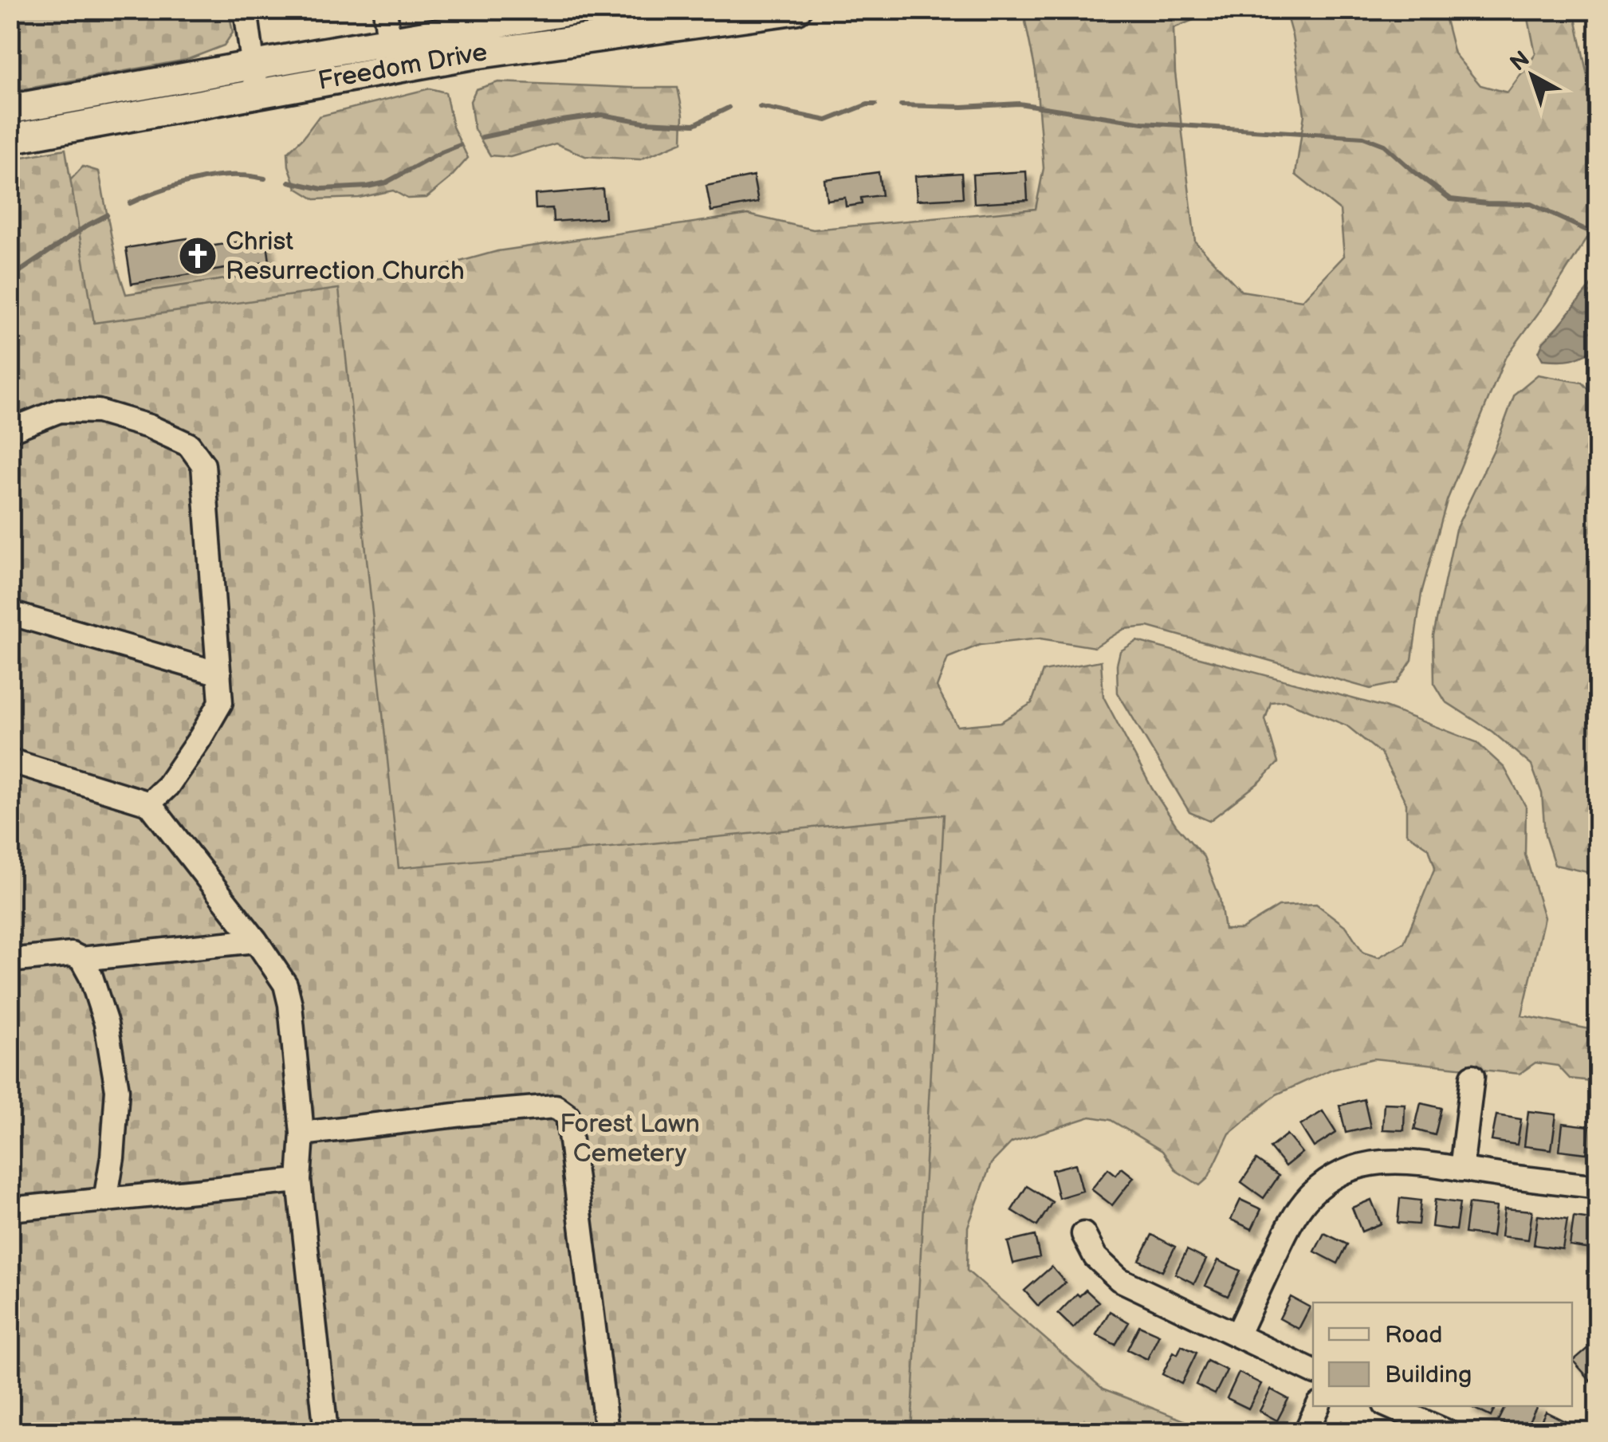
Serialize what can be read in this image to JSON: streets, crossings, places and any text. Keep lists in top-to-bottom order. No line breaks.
{"streets":{"main road":["Freedom Drive"]},"parks":["Forest Lawn Cemetery"],"places":{"church":["Christ Resurrection Church"]},"legend":["Road","Building"],"north":"top left"}
